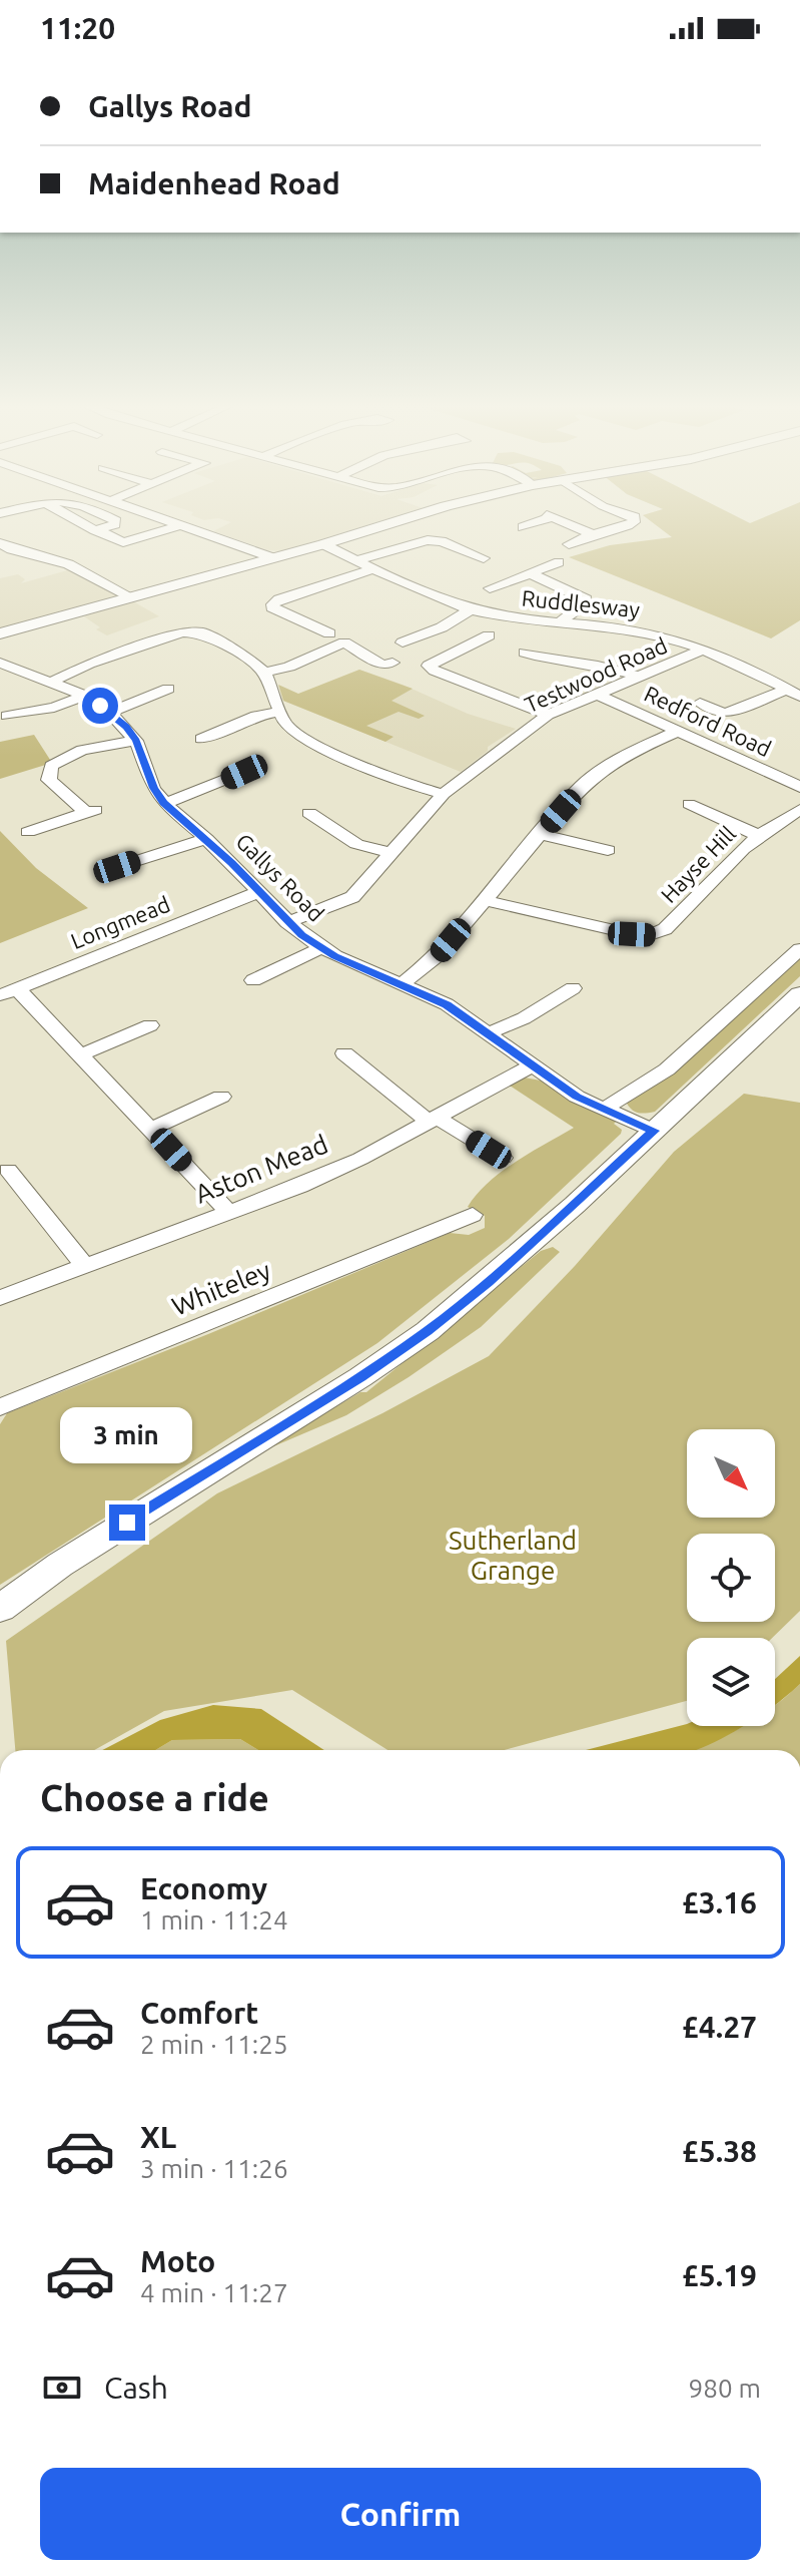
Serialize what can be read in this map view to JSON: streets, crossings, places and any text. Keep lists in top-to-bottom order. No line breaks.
{"streets":{"street":["Ruddlesway","Testwood Road","Redford Road","Hayse Hill","Gallys Road","Longmead","Aston Mead","Whiteley"]},"crossings":[["Ruddlesway","Testwood Road"],["Testwood Road","Redford Road"],["Testwood Road","Gallys Road"],["Gallys Road","Longmead"],["Gallys Road","Aston Mead"]],"parks":["Sutherland Grange"],"north":"bottom right","page":{"status":"11:20","banner":["Gallys Road","Maidenhead Road"],"bubble":"3 min","heading":"Choose a ride","list":[{"name":"Economy","note":"1 min · 11:24","value":"£3.16"},{"name":"Comfort","note":"2 min · 11:25","value":"£4.27"},{"name":"XL","note":"3 min · 11:26","value":"£5.38"},{"name":"Moto","note":"4 min · 11:27","value":"£5.19"}],"pay":["Cash","980 m"],"buttons":"Confirm"}}
